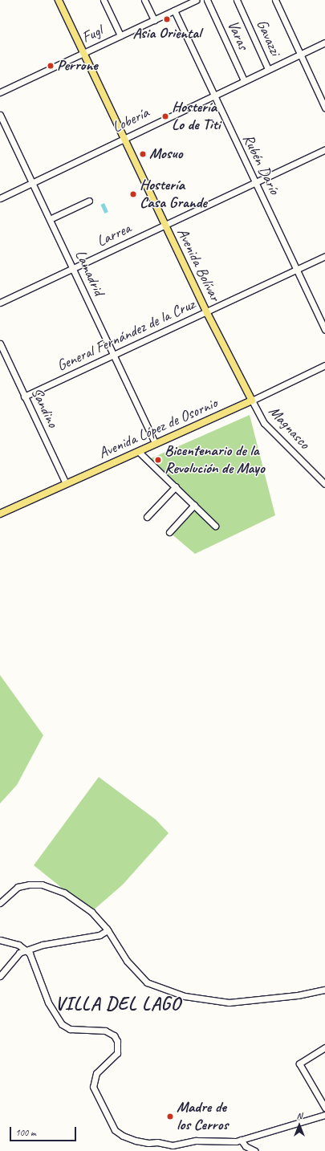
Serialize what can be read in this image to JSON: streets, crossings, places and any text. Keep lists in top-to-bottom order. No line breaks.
{"streets":{"main road":["Avenida Bolívar","Avenida López de Osornio"],"street":["Fugl","Varas","Gavazzi","Lobería","Rubén Darío","Larrea","Lamadrid","General Fernández de la Cruz","Sandino","Magnasco"]},"crossings":[["Fugl","Rubén Darío"],["Fugl","Avenida Bolívar"],["Varas","Lobería"],["Gavazzi","Lobería"],["Lobería","Rubén Darío"],["Lobería","Avenida Bolívar"],["Lobería","Lamadrid"],["Rubén Darío","Larrea"],["Rubén Darío","General Fernández de la Cruz"],["Larrea","Avenida Bolívar"],["Larrea","Lamadrid"],["Avenida Bolívar","General Fernández de la Cruz"],["Avenida Bolívar","Magnasco"],["Avenida Bolívar","Avenida López de Osornio"],["Lamadrid","General Fernández de la Cruz"],["Lamadrid","Avenida López de Osornio"],["General Fernández de la Cruz","Sandino"],["Sandino","Avenida López de Osornio"],["Magnasco","Avenida López de Osornio"]],"districts":["VILLA DEL LAGO"],"places":["Asia Oriental","Perrone","Hostería Lo de Titi","Mosuo","Hostería Casa Grande","Bicentenario de la Revolución de Mayo","Madre de los Cerros"],"scale_bar":"100 m","north":"top"}
